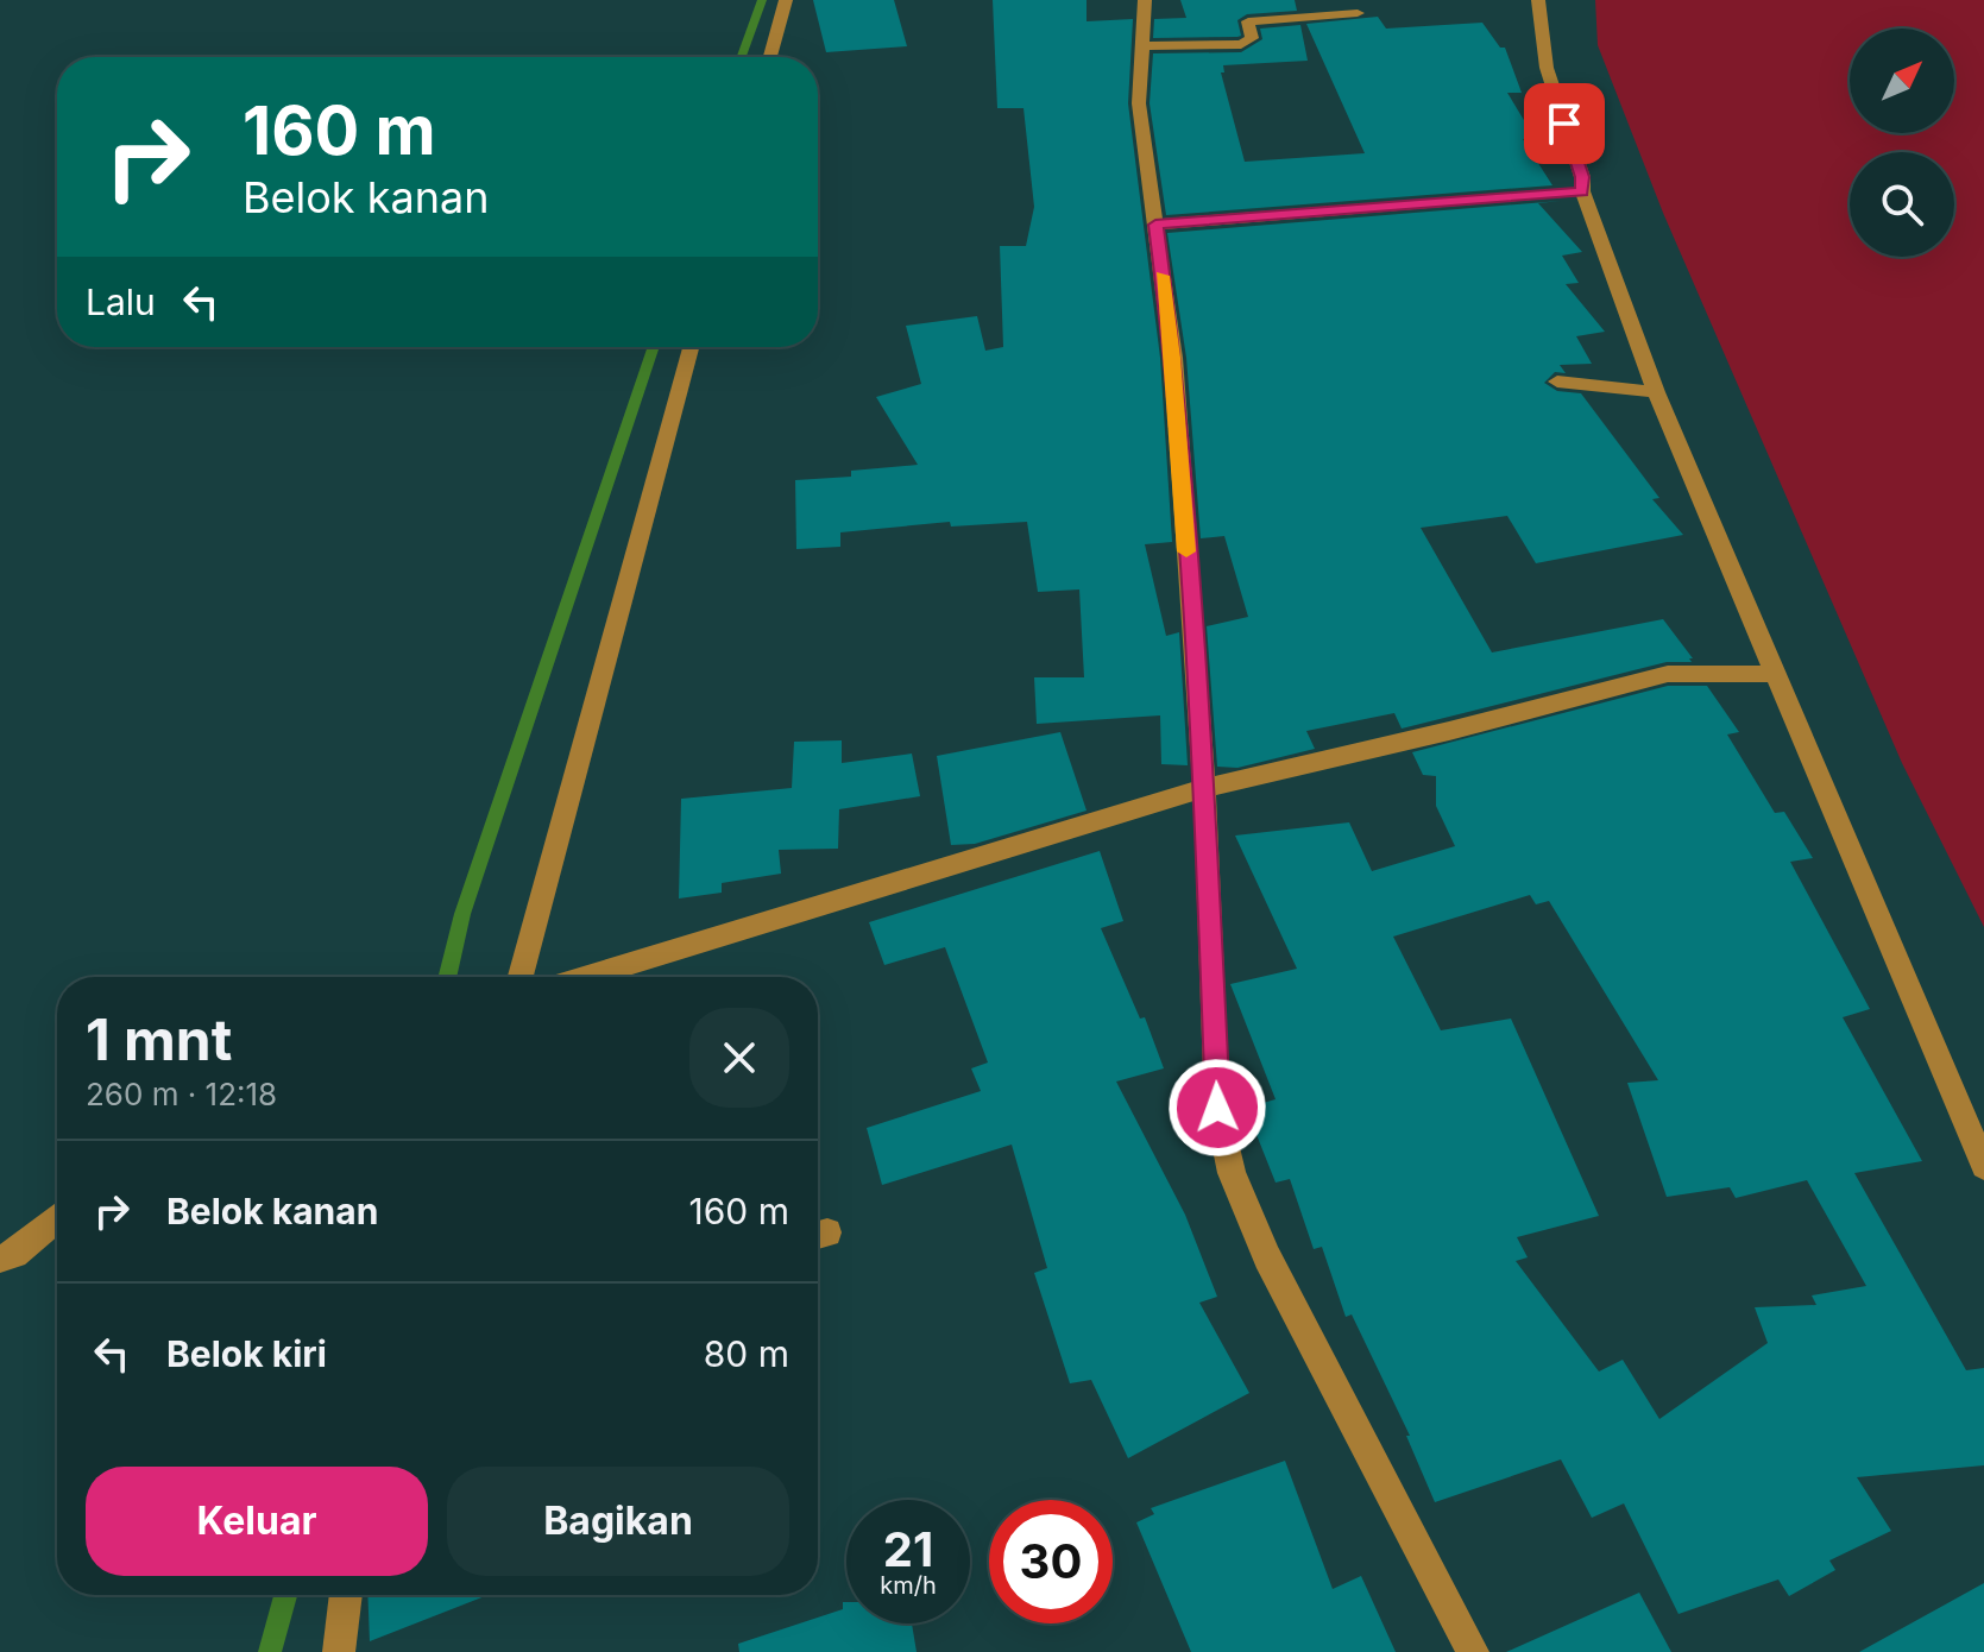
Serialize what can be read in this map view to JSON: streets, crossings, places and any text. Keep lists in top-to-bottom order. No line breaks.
{"north":"top right","page":{"turn":["160 m","Belok kanan"],"then":"Lalu","heading":["1 mnt","260 m · 12:18"],"list":[{"name":"Belok kanan","value":"160 m"},{"name":"Belok kiri","value":"80 m"}],"buttons":["Keluar","Bagikan"],"speed":"21 km/h","limit":"30"}}
